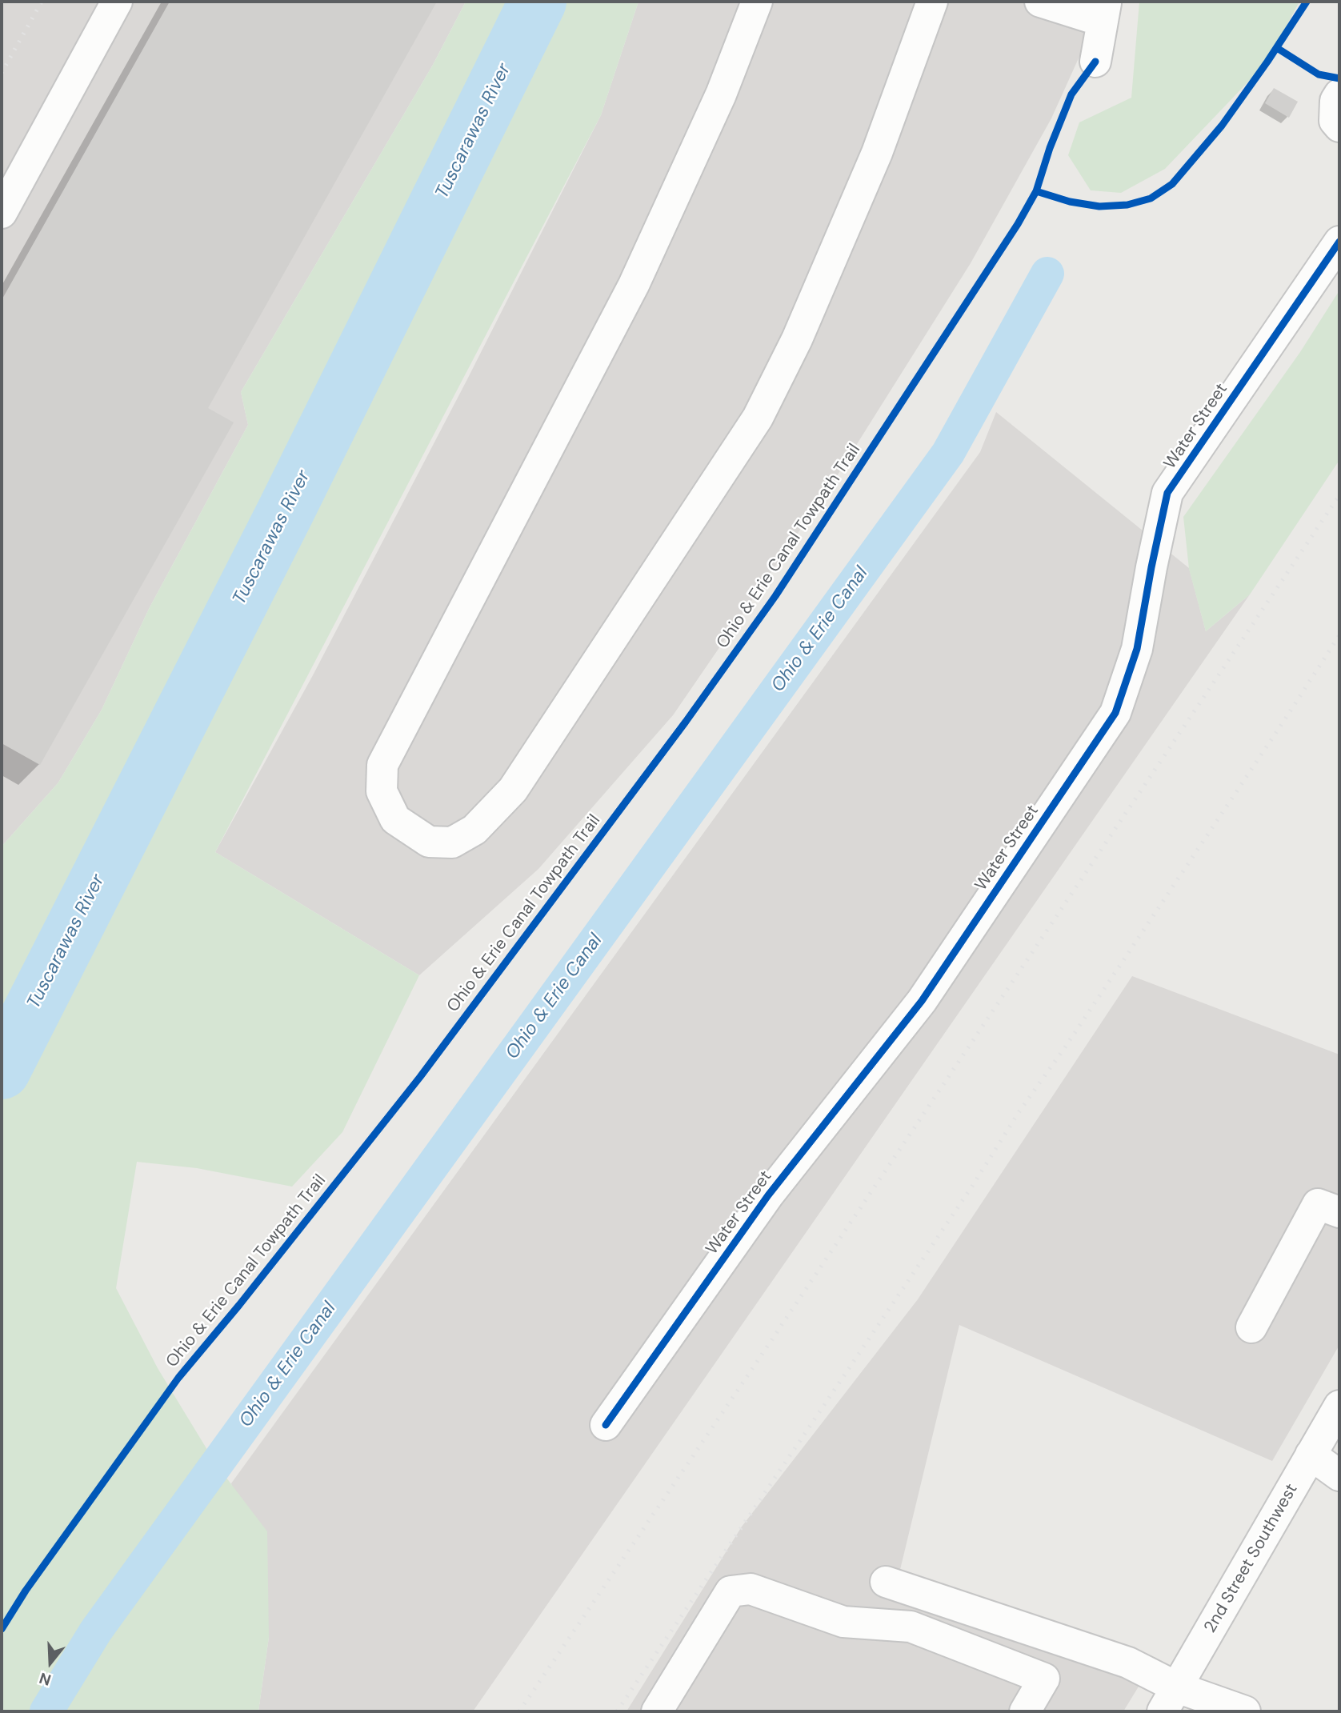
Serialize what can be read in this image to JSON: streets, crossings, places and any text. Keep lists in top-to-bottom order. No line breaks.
{"streets":{"street":["Water Street","2nd Street Southwest"],"cycle path":["Ohio & Erie Canal Towpath Trail"]},"water":["Tuscarawas River","Ohio & Erie Canal"],"north":"bottom"}
